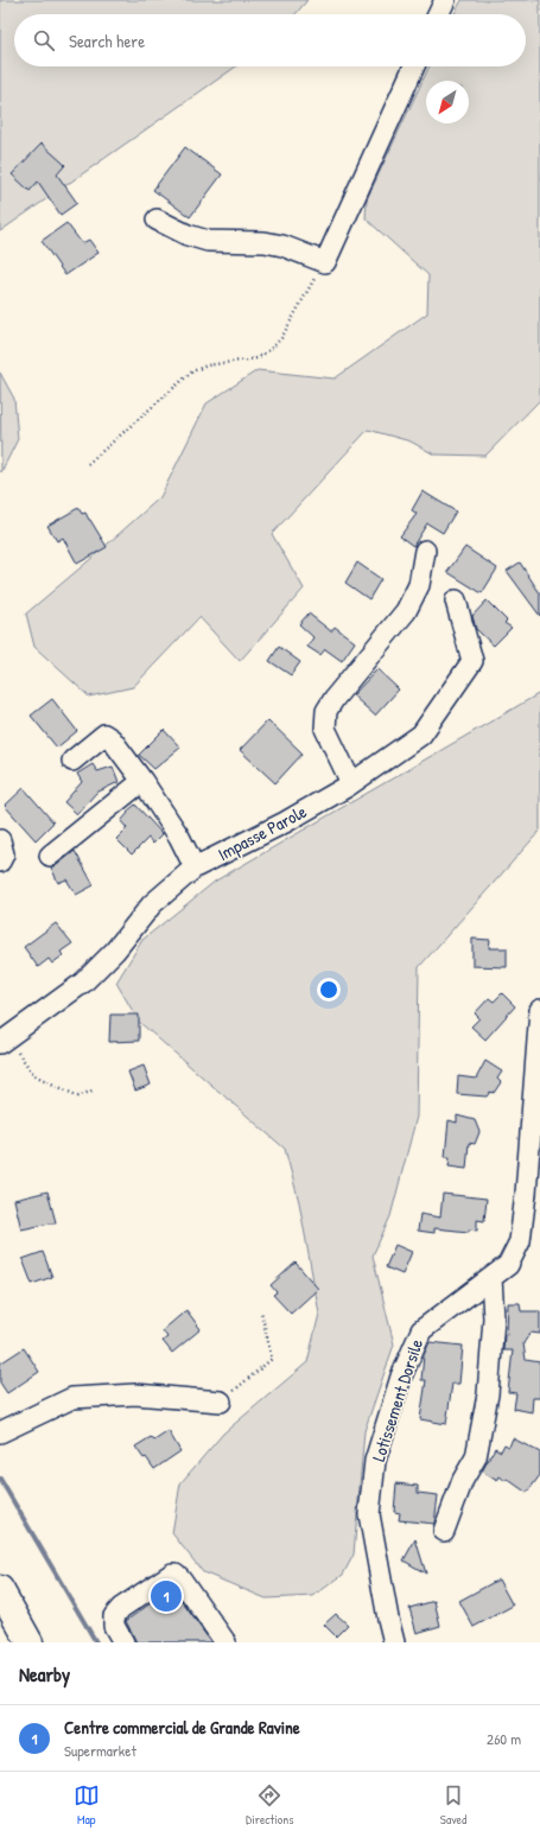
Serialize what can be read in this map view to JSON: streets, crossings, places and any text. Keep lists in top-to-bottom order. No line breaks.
{"streets":{"street":["Impasse Parole","Lotissement Dorsile"]},"north":"bottom left","page":{"search":"Search here","pins":"1","heading":"Nearby","list":[{"mark":"1","name":"Centre commercial de Grande Ravine","note":"Supermarket","value":"260 m"}],"nav":["Map","Directions","Saved"]}}
